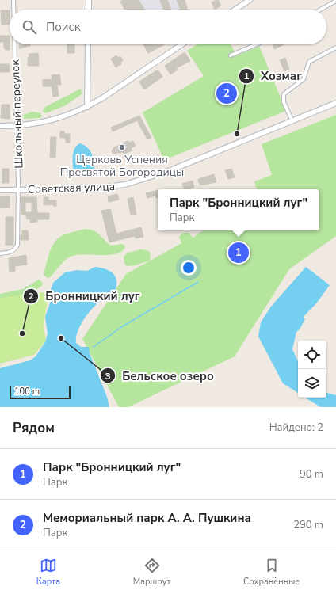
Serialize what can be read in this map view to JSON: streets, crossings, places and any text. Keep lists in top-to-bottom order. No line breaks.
{"streets":{"main road":["Советская улица"],"street":["Школьный переулок"]},"crossings":[["Школьный переулок","Советская улица"]],"places":["Хозмаг","Церковь Успения Пресвятой Богородицы","Бронницкий луг","Бельское озеро"],"scale_bar":"100 m","page":{"search":"Поиск","pins":["2","1"],"popup":["Парк \"Бронницкий луг\"","Парк"],"scale":"100 m","heading":["Рядом","Найдено: 2"],"list":[{"mark":"1","name":"Парк \"Бронницкий луг\"","note":"Парк","value":"90 m"},{"mark":"2","name":"Мемориальный парк А. А. Пушкина","note":"Парк","value":"290 m"}],"nav":["Карта","Маршрут","Сохранённые"]}}
